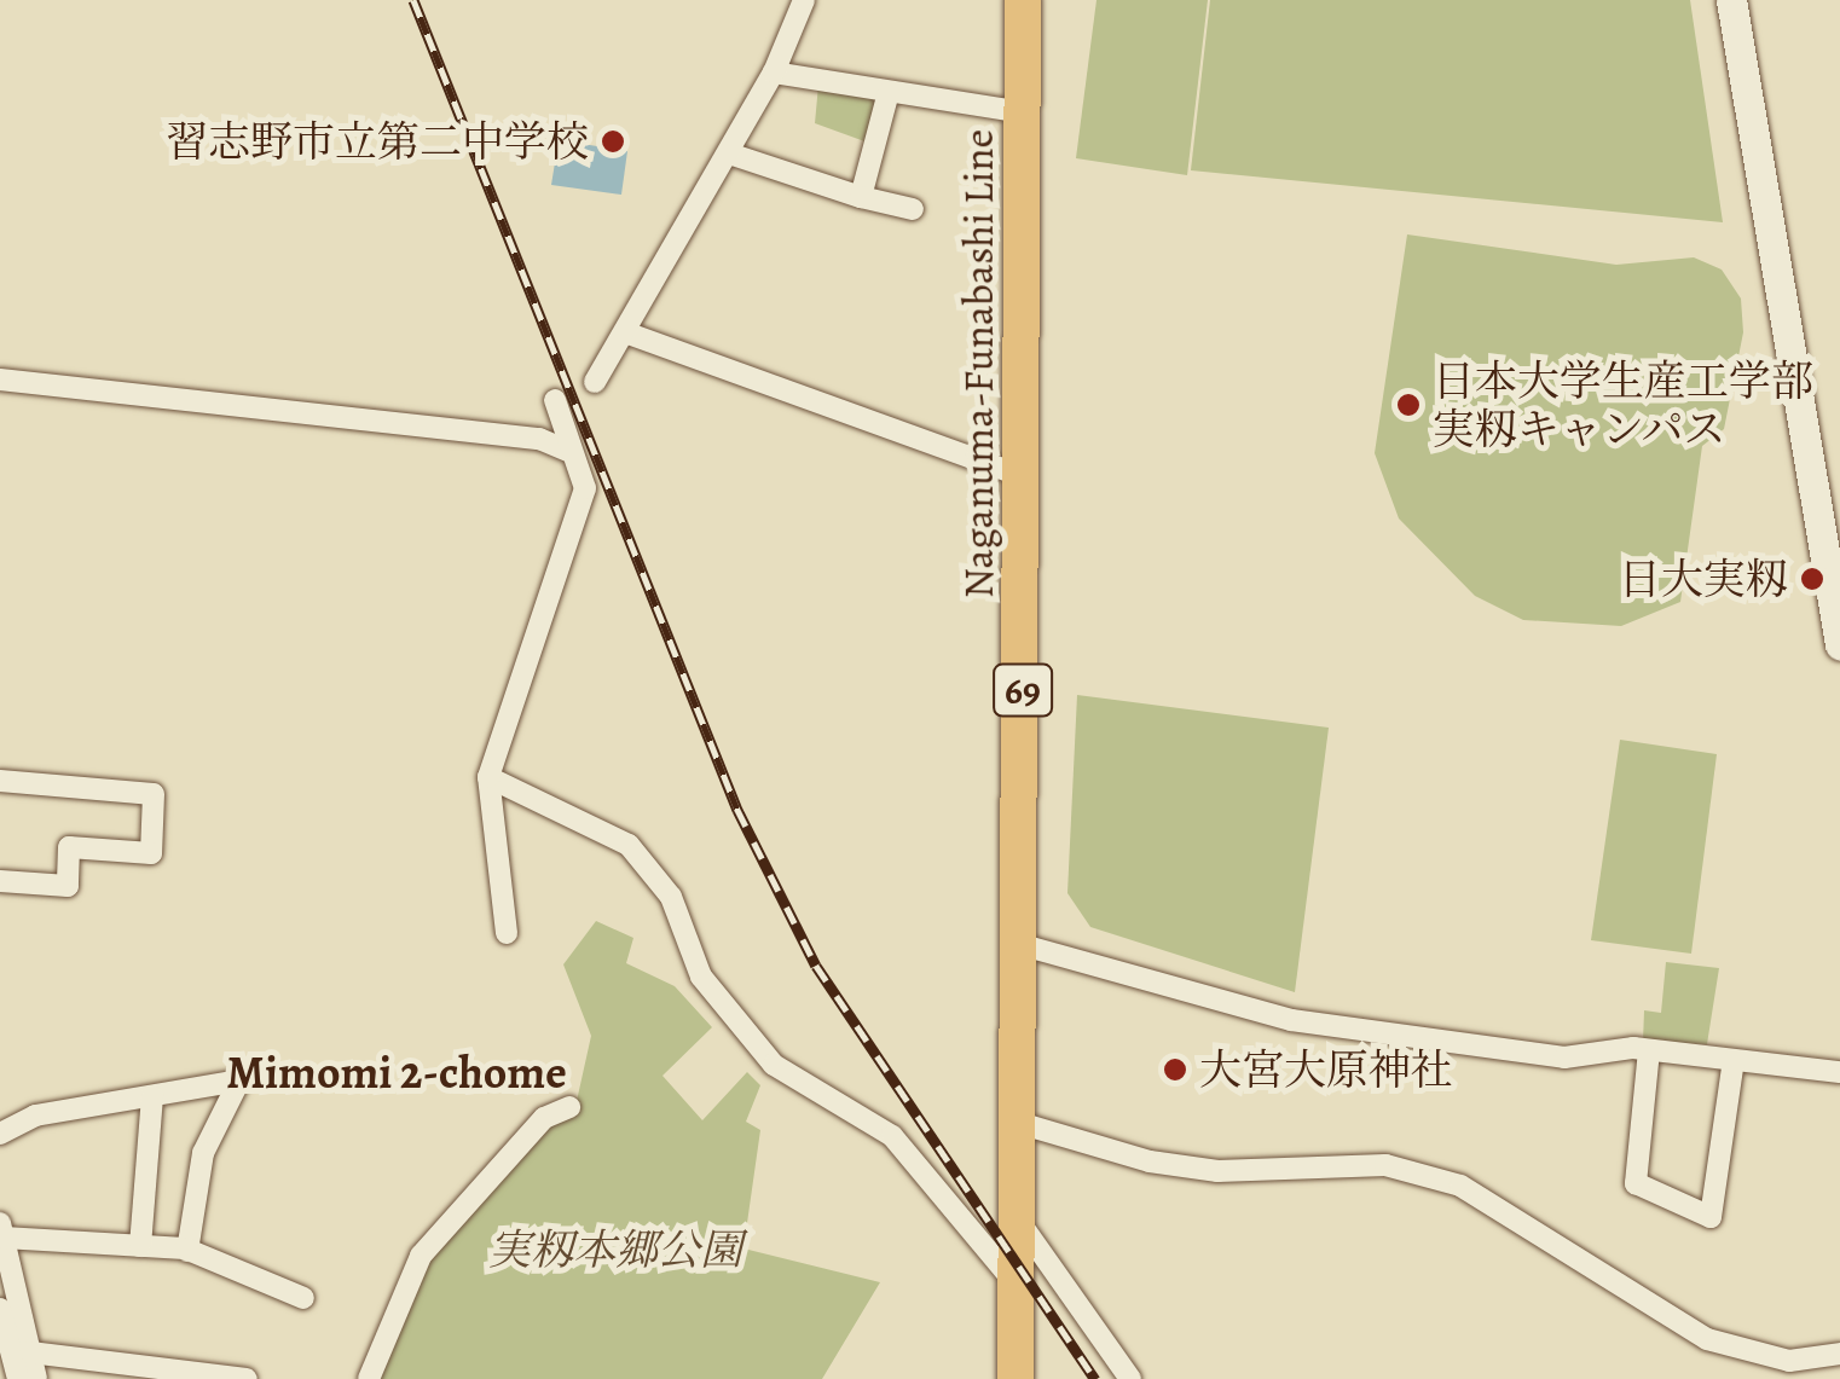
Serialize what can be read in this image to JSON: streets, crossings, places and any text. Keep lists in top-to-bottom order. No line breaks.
{"streets":{"main road":["Naganuma-Funabashi Line","69"]},"districts":["Mimomi 2-chome"],"parks":["実籾本郷公園"],"places":["習志野市立第二中学校","日本大学生産工学部 実籾キャンパス","日大実籾","大宮大原神社"]}
